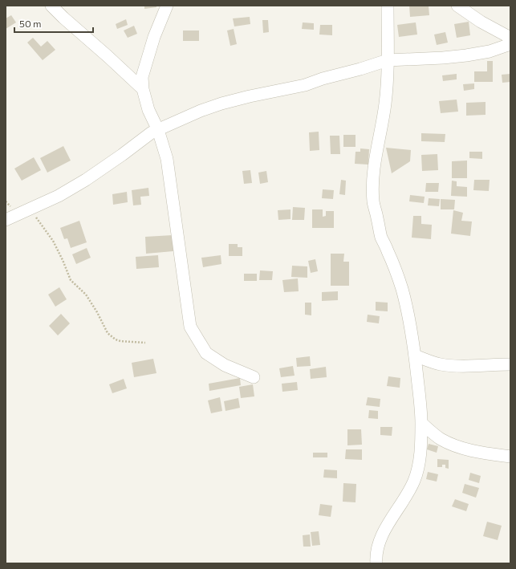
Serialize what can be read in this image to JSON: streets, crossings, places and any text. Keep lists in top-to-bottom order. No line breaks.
{"scale_bar":"50 m"}
